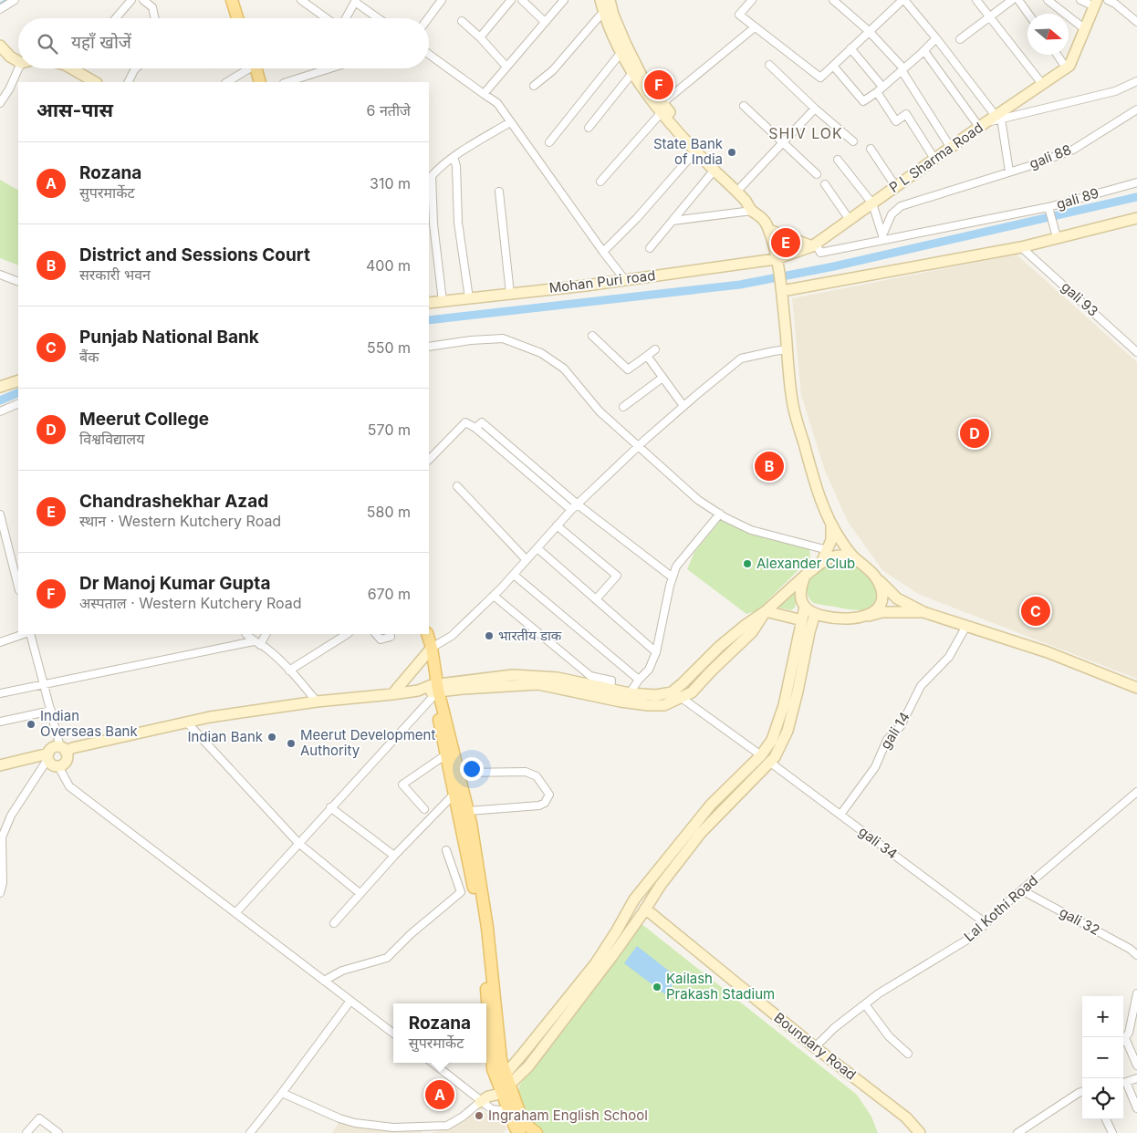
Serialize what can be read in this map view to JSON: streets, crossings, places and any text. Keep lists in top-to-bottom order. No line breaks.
{"streets":{"street":["gali 88","P L Sharma Road","gali 89","Mohan Puri road","gali 93","gali 14","gali 34","Lal Kothi Road","gali 32","Boundary Road"]},"crossings":[["gali 88","P L Sharma Road"],["P L Sharma Road","Mohan Puri road"],["gali 14","gali 34"],["gali 34","Lal Kothi Road"],["Lal Kothi Road","gali 32"],["Lal Kothi Road","Boundary Road"]],"districts":["SHIV LOK"],"places":["State Bank of India","Alexander Club","भारतीय डाक","Indian Overseas Bank","Indian Bank","Meerut Development Authority","Kailash Prakash Stadium","Ingraham English School"],"north":"right","page":{"search":"यहाँ खोजें","pins":["F","E","D","B","C","A"],"heading":["आस-पास","6 नतीजे"],"list":[{"mark":"A","name":"Rozana","note":"सुपरमार्केट","value":"310 m"},{"mark":"B","name":"District and Sessions Court","note":"सरकारी भवन","value":"400 m"},{"mark":"C","name":"Punjab National Bank","note":"बैंक","value":"550 m"},{"mark":"D","name":"Meerut College","note":"विश्वविद्यालय","value":"570 m"},{"mark":"E","name":"Chandrashekhar Azad","note":"स्थान · Western Kutchery Road","value":"580 m"},{"mark":"F","name":"Dr Manoj Kumar Gupta","note":"अस्पताल · Western Kutchery Road","value":"670 m"}],"map_buttons":["+","−"],"popup":["Rozana","सुपरमार्केट"]}}
